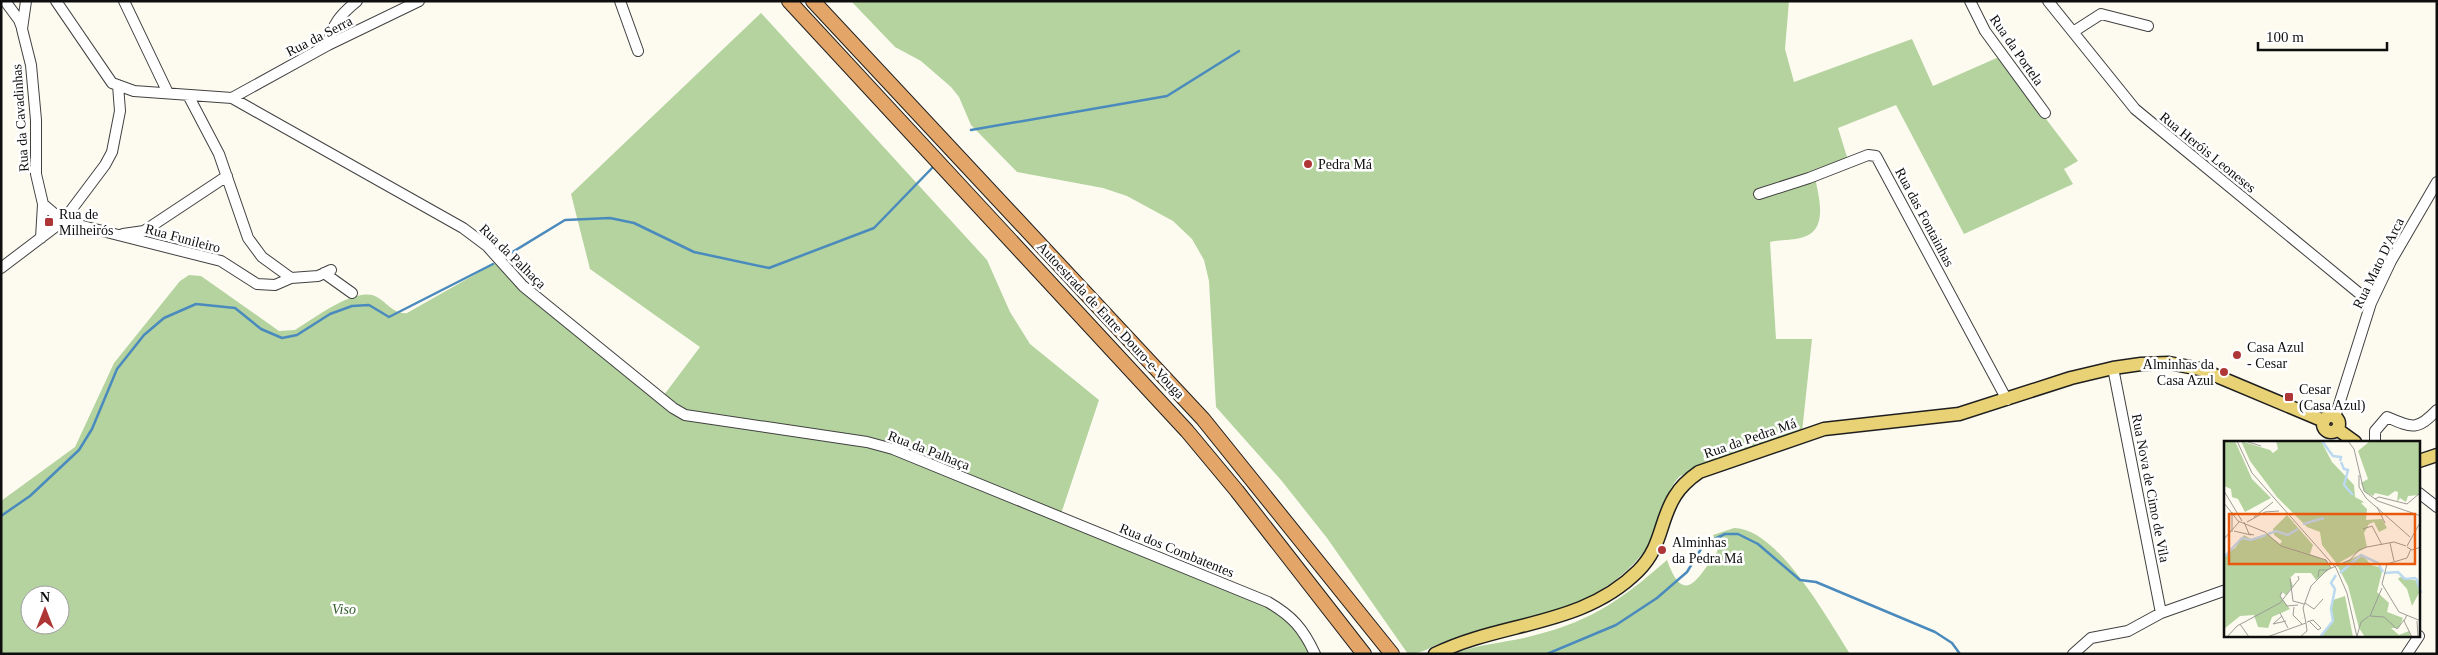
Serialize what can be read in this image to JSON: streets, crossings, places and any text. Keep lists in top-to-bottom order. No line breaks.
{"streets":{"highway":["Autoestrada de Entre Douro-e-Vouga"],"main road":["Rua da Pedra Má"],"street":["Rua da Serra","Rua da Portela","Rua da Cavadinhas","Rua Heróis Leoneses","Rua das Fontainhas","Rua Funileiro","Rua da Palhaça","Rua Mato D'Arca","Rua Nova de Cimo de Vila","Rua dos Combatentes"]},"crossings":[["Rua da Serra","Rua da Palhaça"],["Rua Heróis Leoneses","Rua Mato D'Arca"],["Rua das Fontainhas","Rua da Pedra Má"],["Rua da Palhaça","Rua dos Combatentes"],["Rua Mato D'Arca","Rua da Pedra Má"],["Rua da Pedra Má","Rua Nova de Cimo de Vila"]],"parks":["Viso"],"places":{"other":["Pedra Má","Casa Azul - Cesar","Alminhas da Casa Azul","Alminhas da Pedra Má"],"transit":["Rua de Milheirós","Cesar (Casa Azul)"]},"scale_bar":"100 m","north":"top"}
